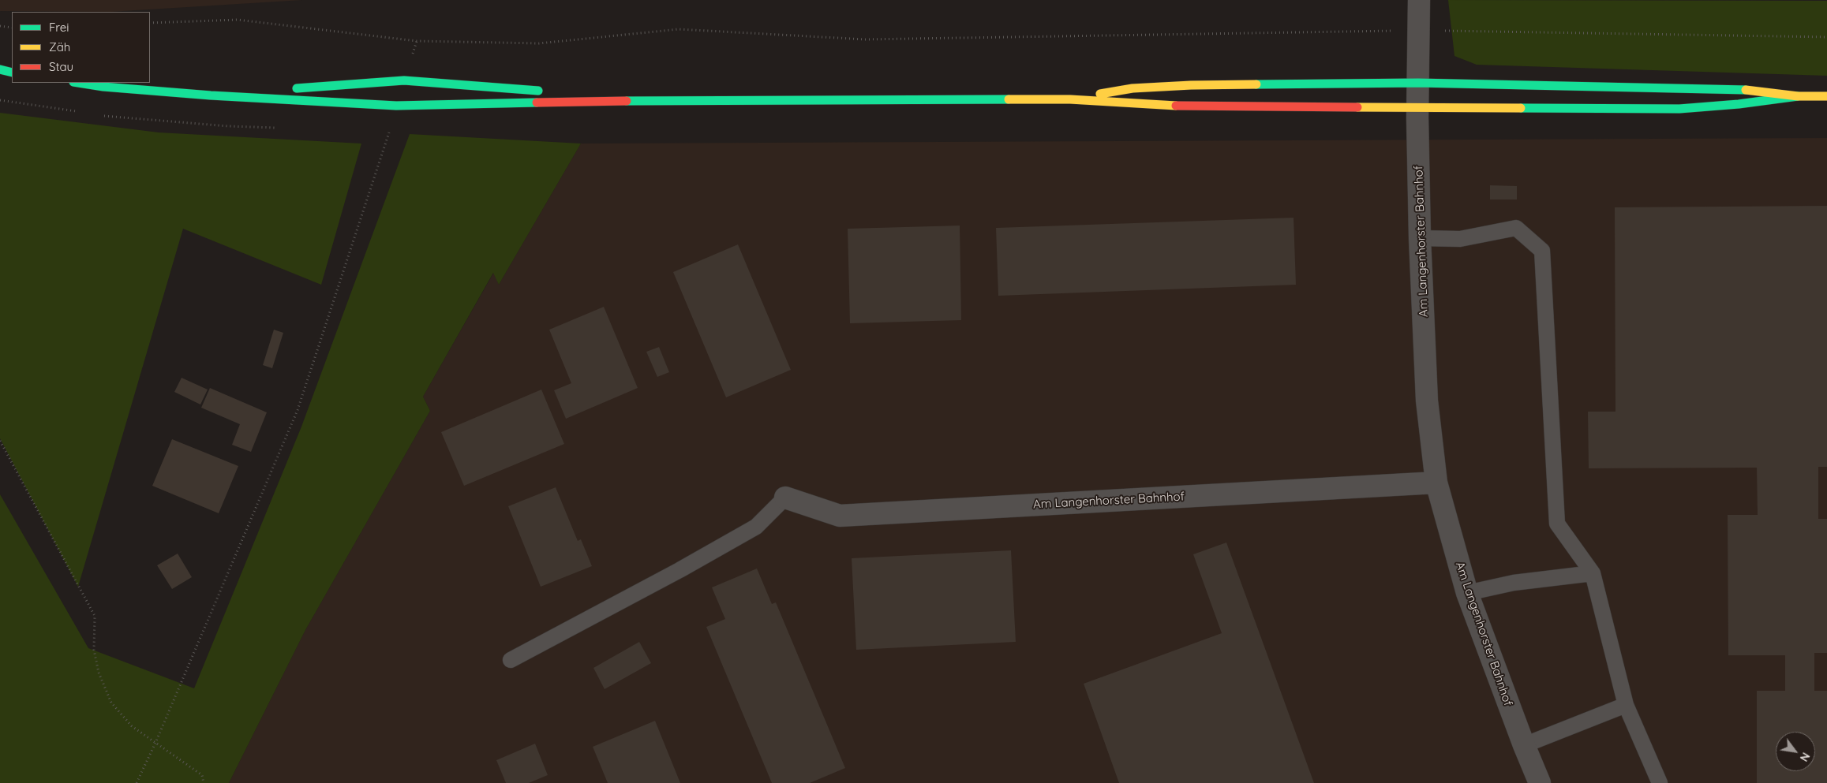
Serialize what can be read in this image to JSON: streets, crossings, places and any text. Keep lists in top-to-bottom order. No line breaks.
{"streets":{"street":["Am Langenhorster Bahnhof"]},"legend":["Frei","Zäh","Stau"],"north":"bottom right"}
